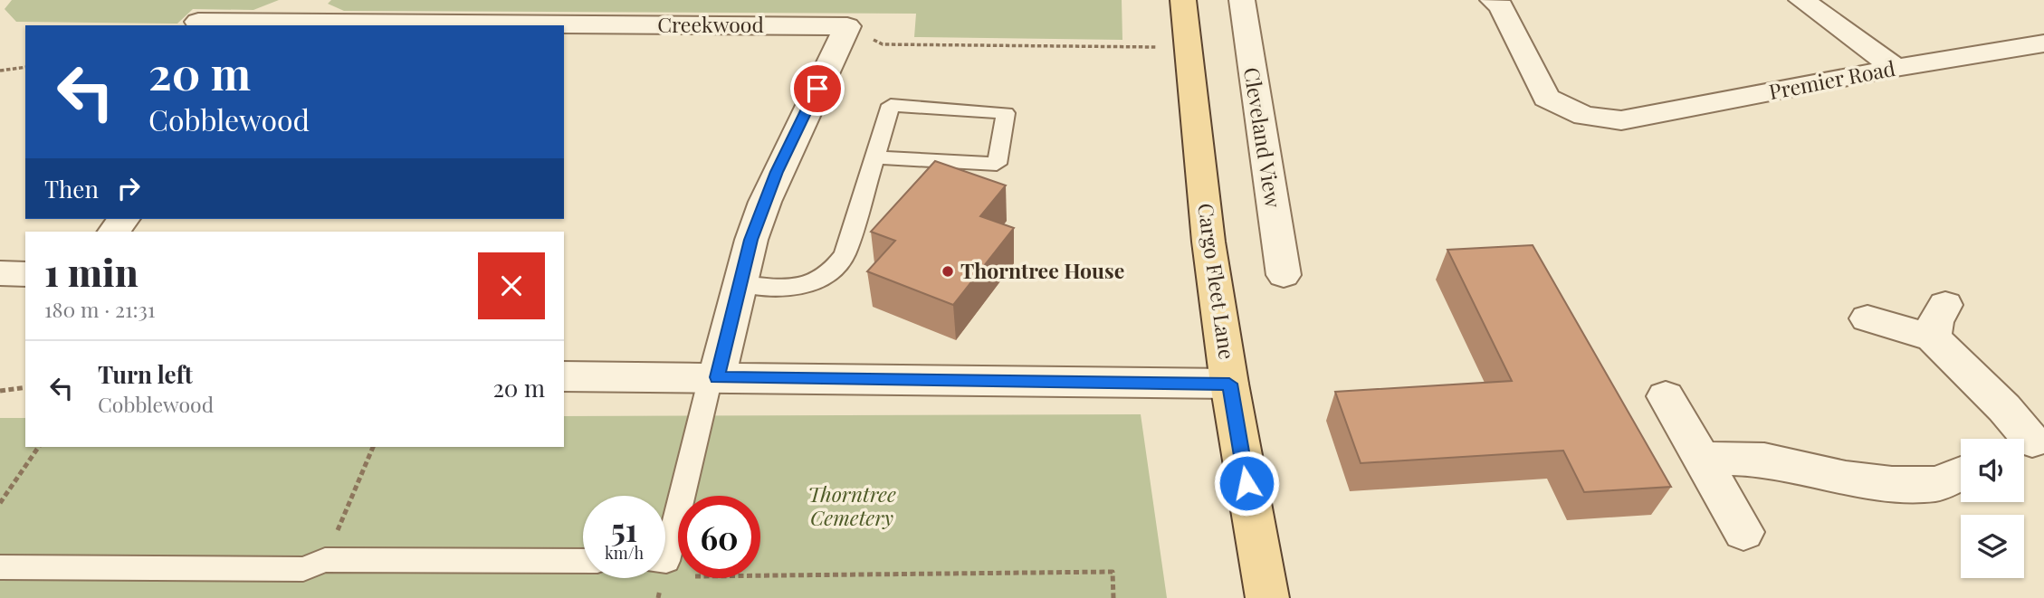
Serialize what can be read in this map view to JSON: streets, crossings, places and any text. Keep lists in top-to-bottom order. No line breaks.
{"streets":{"main road":["Cargo Fleet Lane"],"street":["Creekwood","Premier Road","Cleveland View"]},"parks":["Thorntree Cemetery"],"places":["Thorntree House"],"page":{"turn":["20 m","Cobblewood"],"then":"Then","heading":["1 min","180 m · 21:31"],"list":[{"name":"Turn left","note":"Cobblewood","value":"20 m"}],"speed":"51 km/h","limit":"60"}}
